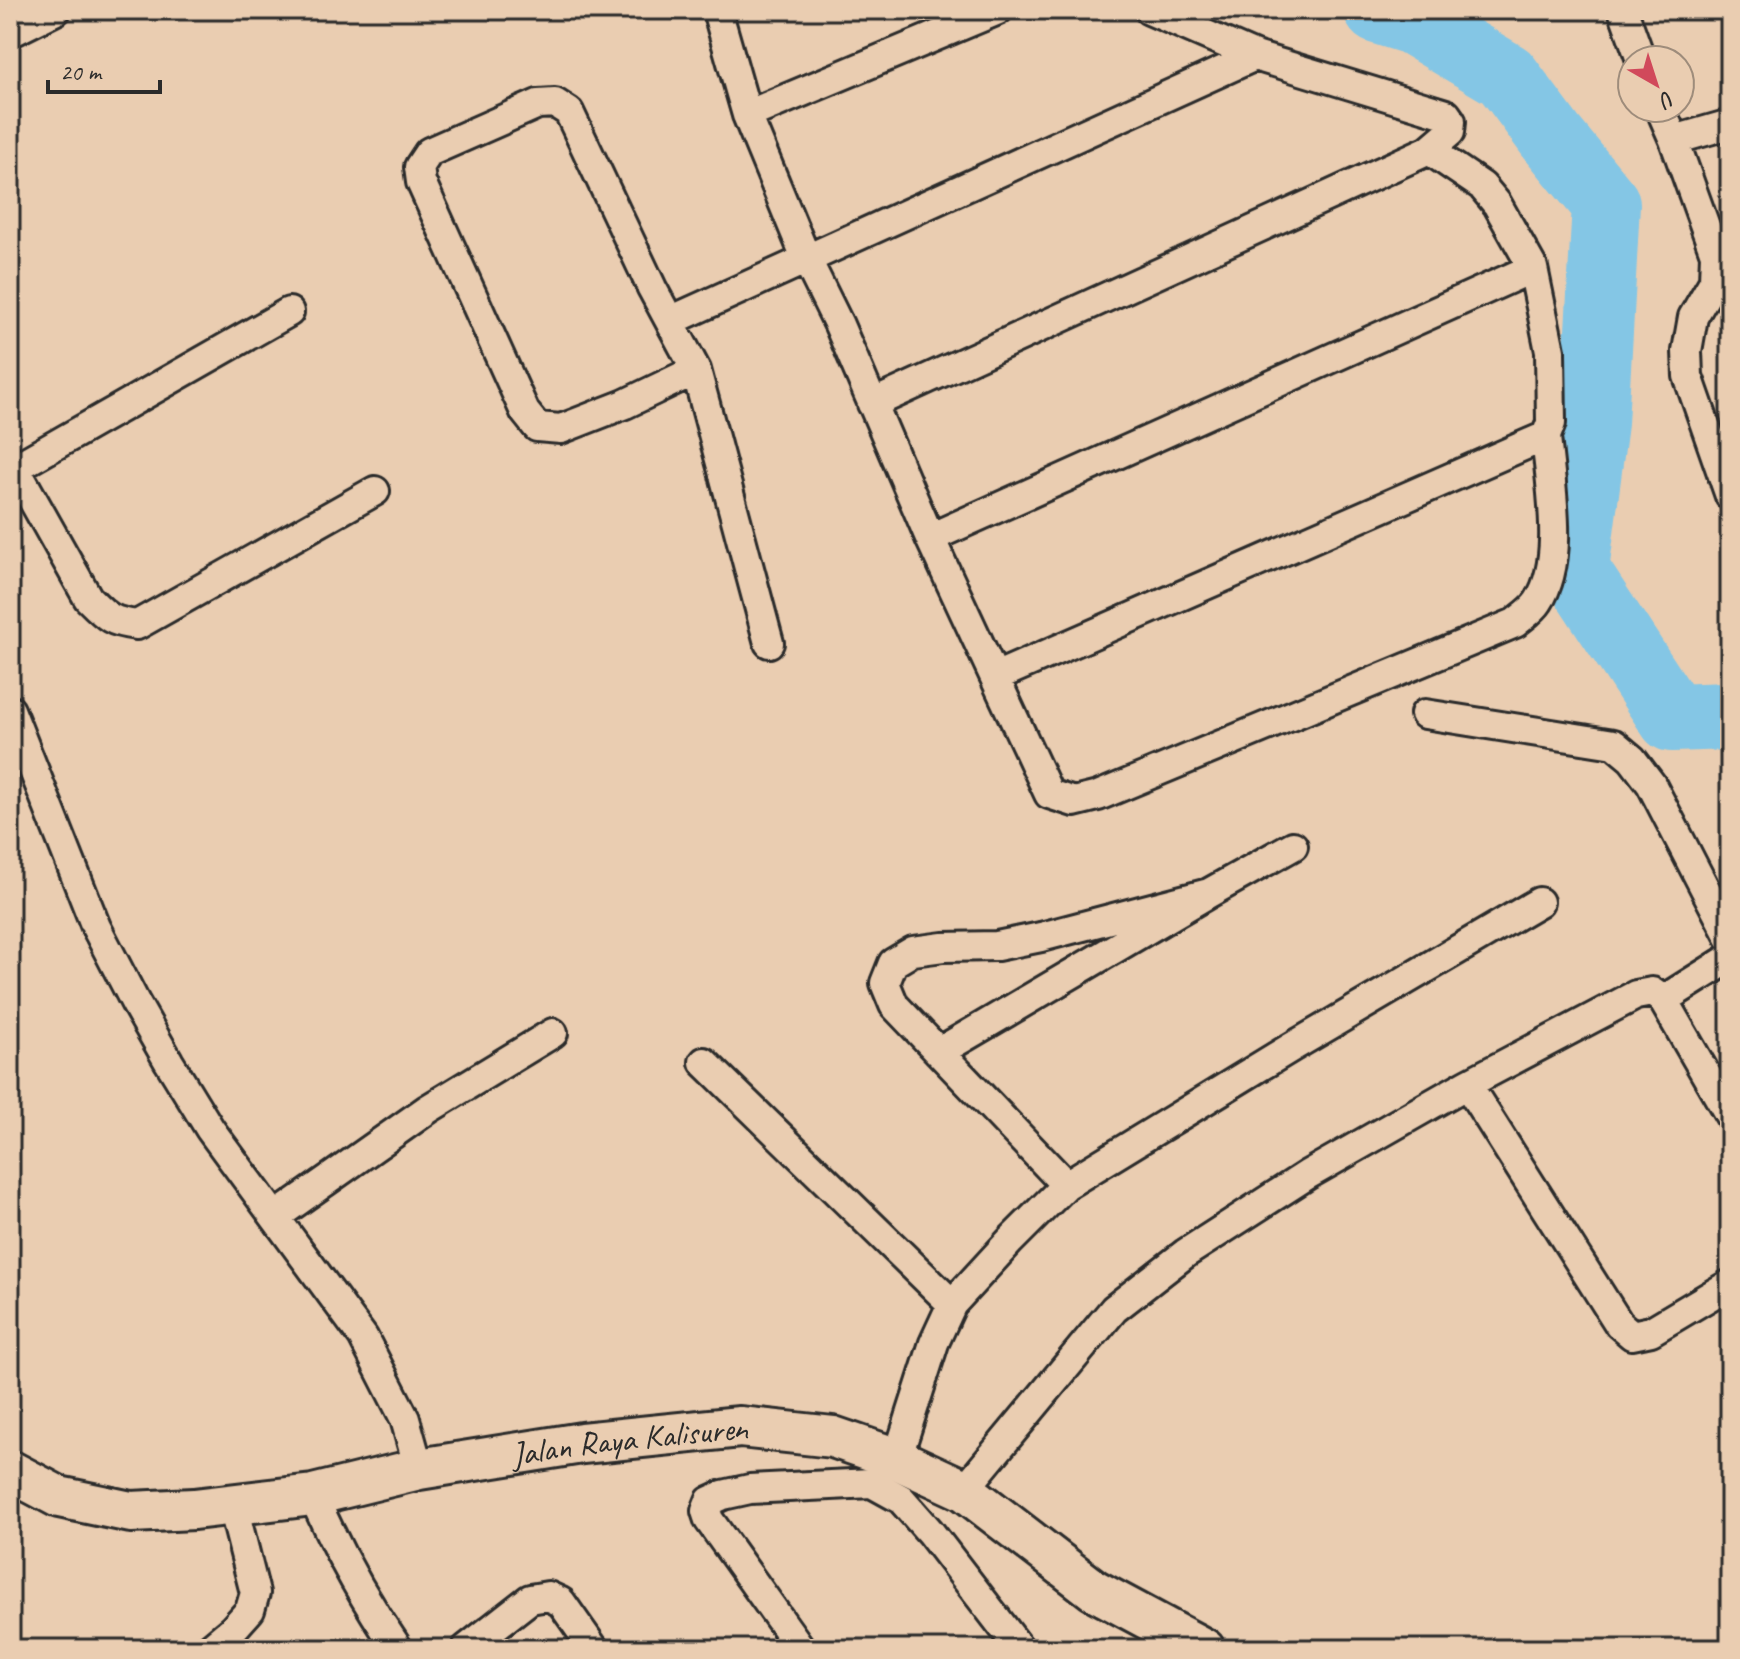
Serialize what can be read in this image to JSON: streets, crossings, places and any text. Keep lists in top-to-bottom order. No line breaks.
{"streets":{"main road":["Jalan Raya Kalisuren"]},"scale_bar":"20 m","north":"bottom right"}
